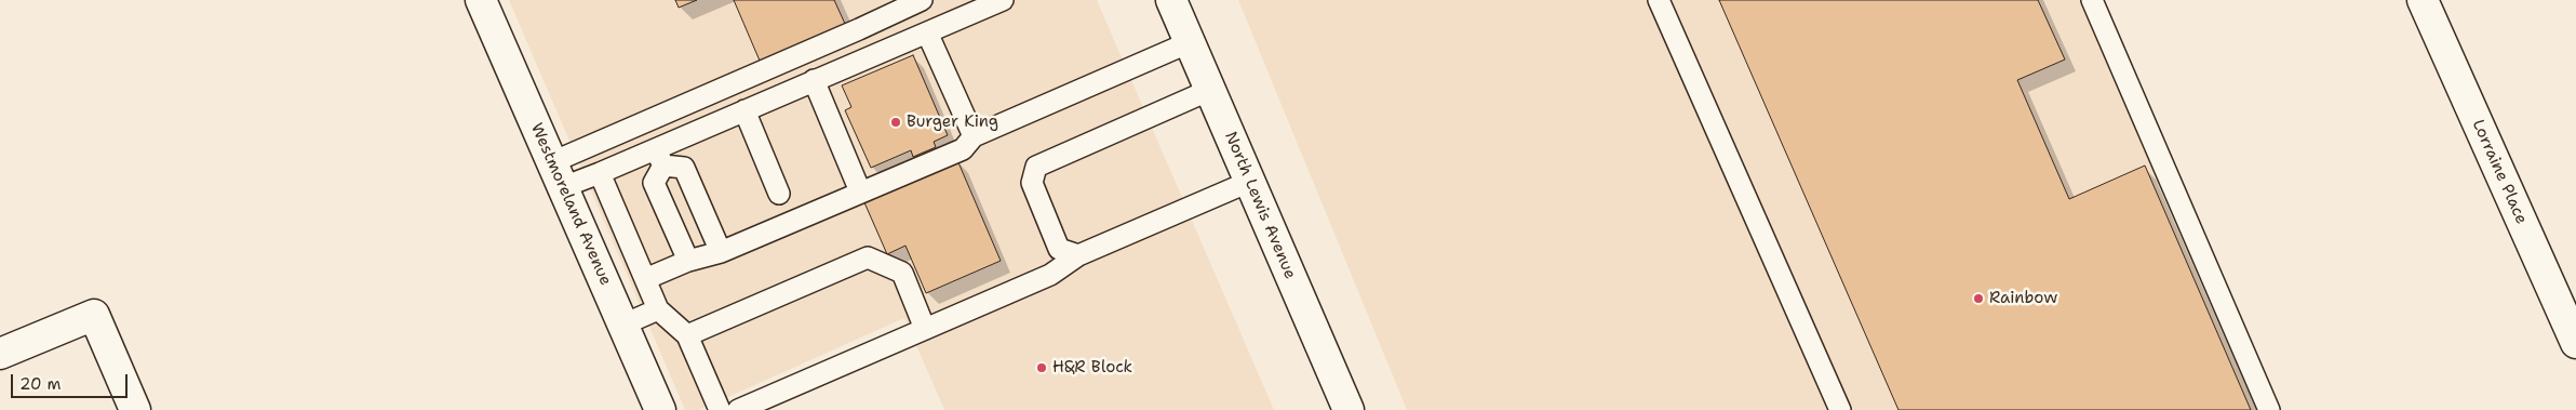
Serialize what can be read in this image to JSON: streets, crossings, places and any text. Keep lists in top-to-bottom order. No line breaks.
{"streets":{"street":["Lorraine Place","Westmoreland Avenue","North Lewis Avenue"]},"places":["Burger King","Rainbow","H&R Block"],"scale_bar":"20 m"}
